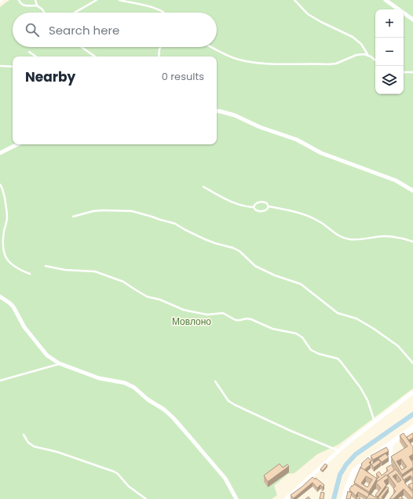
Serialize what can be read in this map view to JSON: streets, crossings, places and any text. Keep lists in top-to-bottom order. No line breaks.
{"parks":["Мовлоно"],"page":{"map_buttons":["+","−"],"search":"Search here","heading":["Nearby","0 results"]}}
